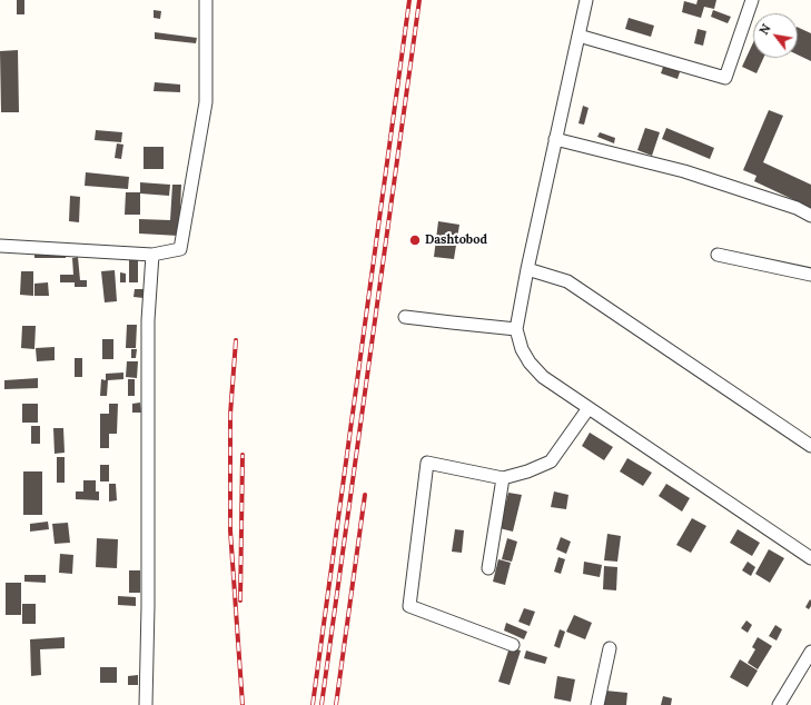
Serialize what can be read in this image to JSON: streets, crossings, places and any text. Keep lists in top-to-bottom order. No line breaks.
{"places":["Dashtobod"],"north":"top left"}
